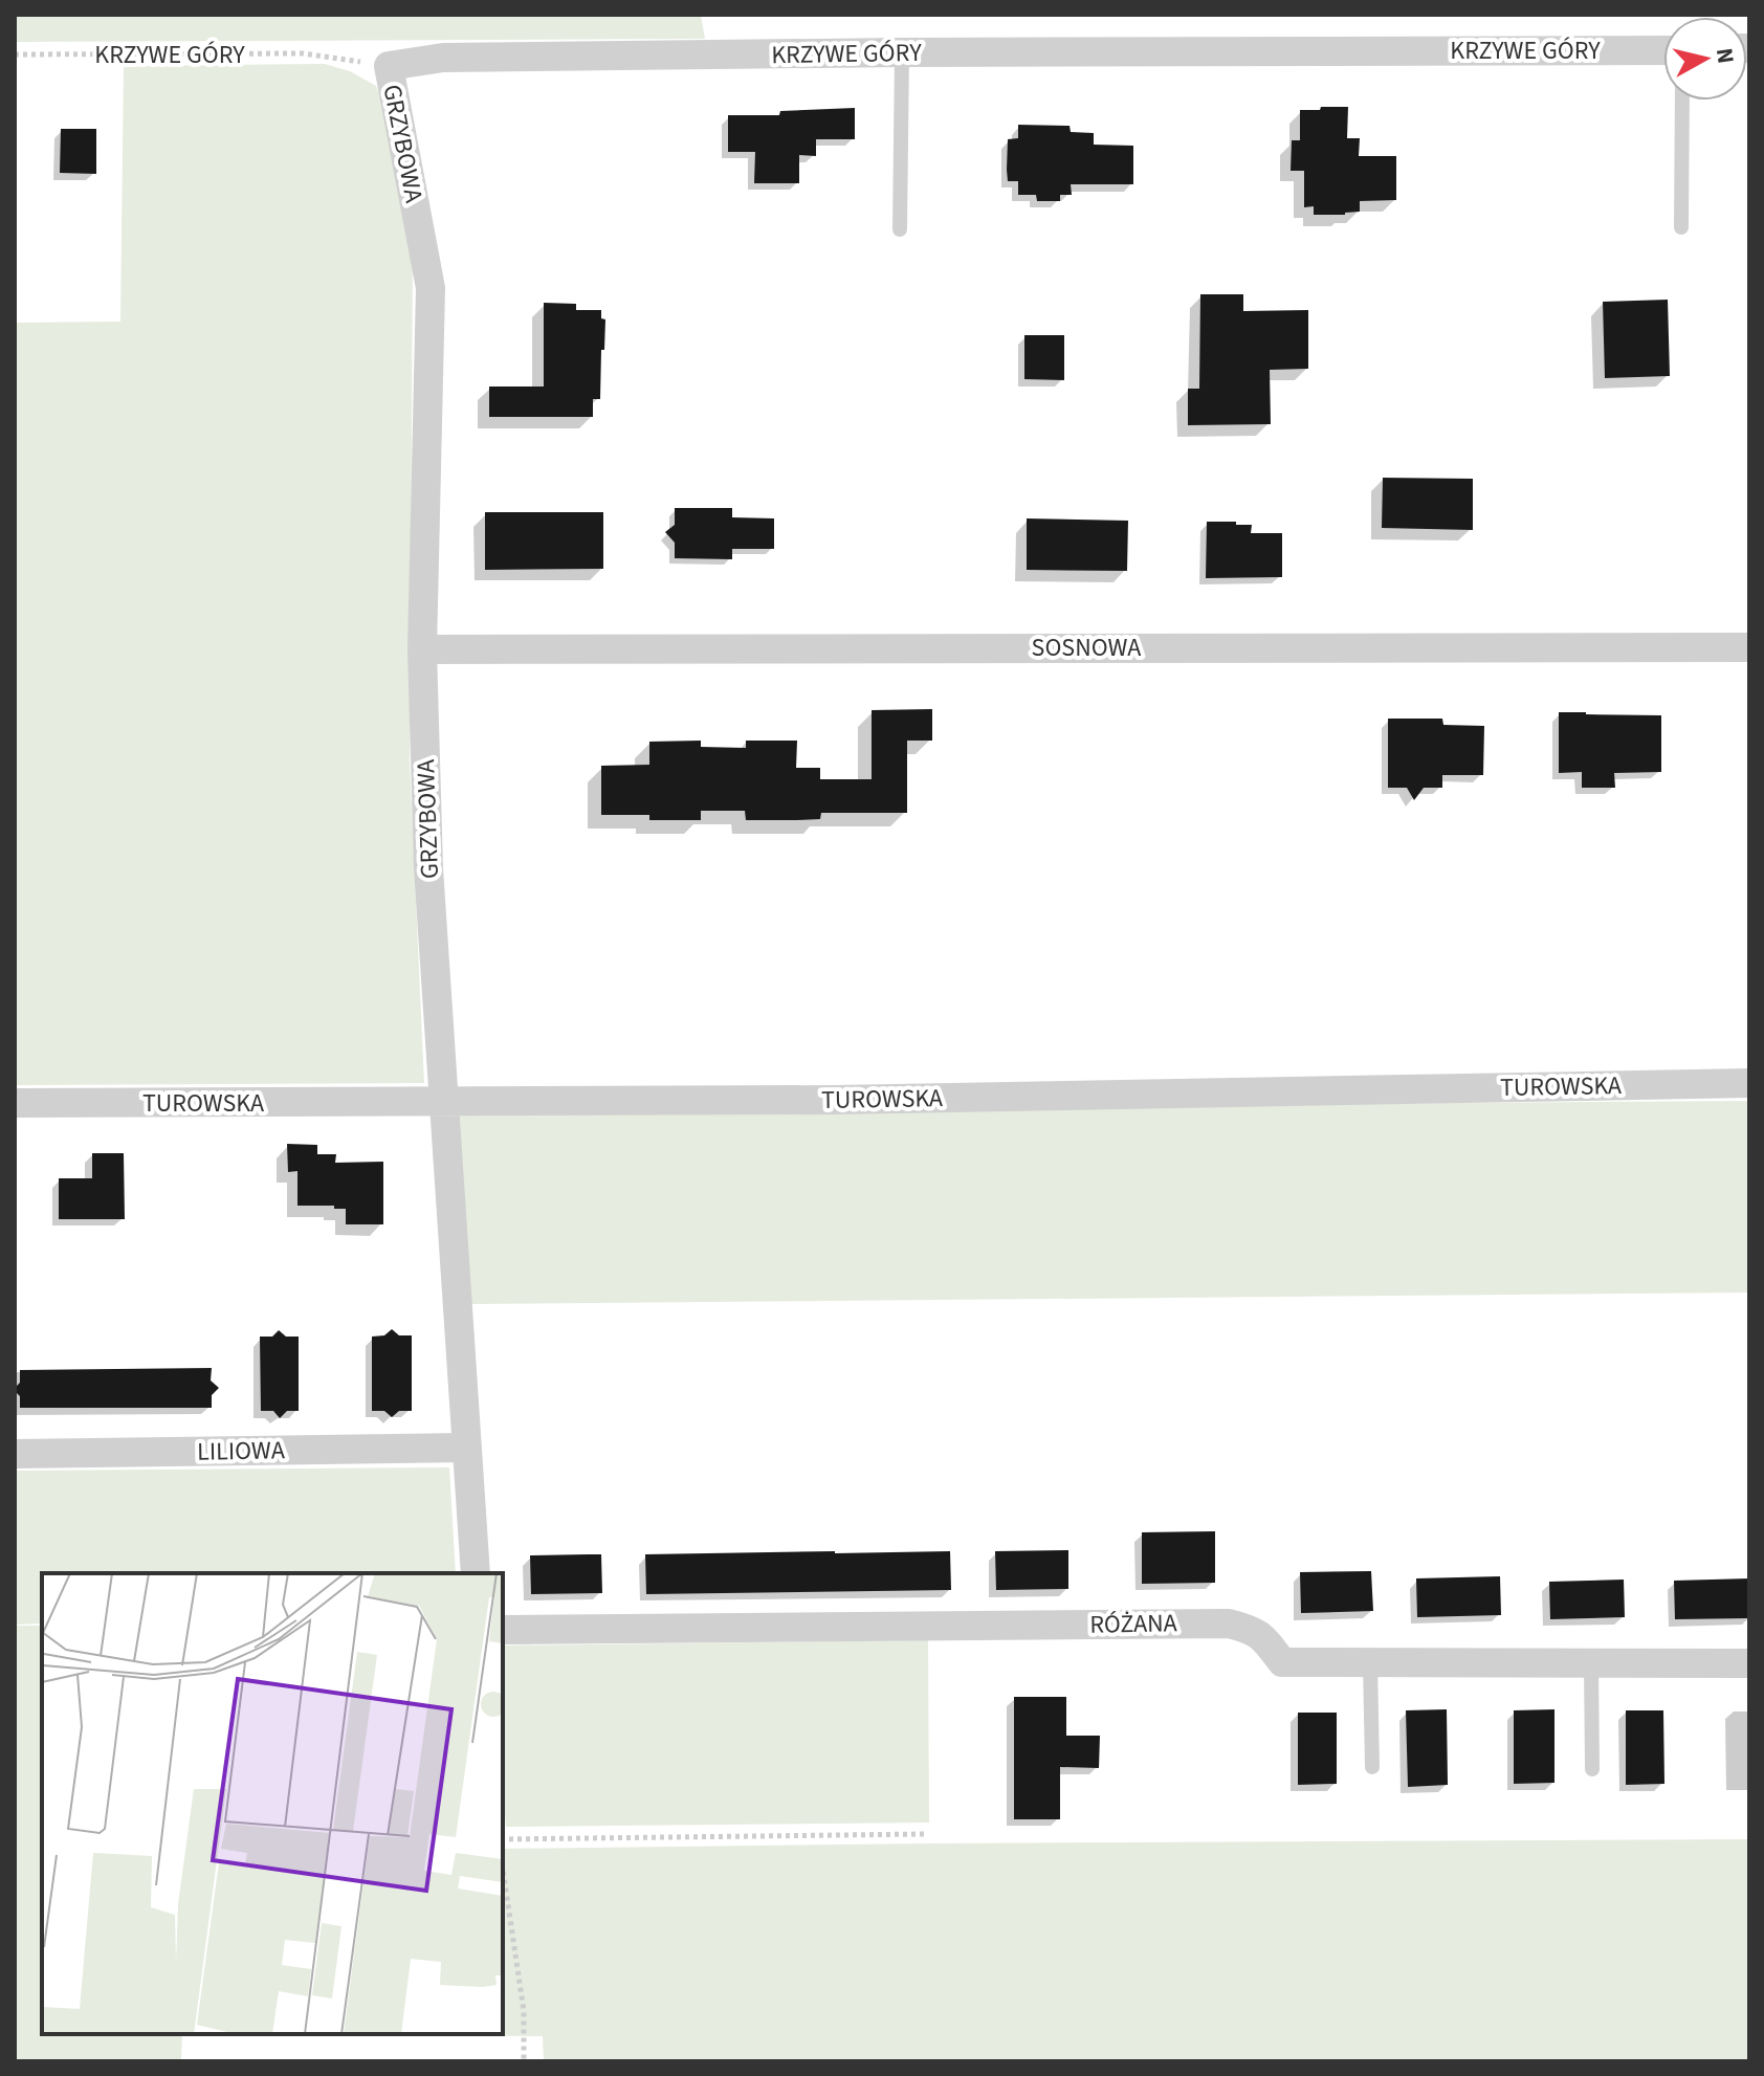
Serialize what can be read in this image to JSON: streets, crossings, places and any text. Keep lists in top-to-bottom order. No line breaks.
{"streets":{"street":["KRZYWE GÓRY","GRZYBOWA","SOSNOWA","TUROWSKA","LILIOWA","RÓŻANA"]},"crossings":[["KRZYWE GÓRY","GRZYBOWA"],["GRZYBOWA","SOSNOWA"],["GRZYBOWA","TUROWSKA"],["GRZYBOWA","LILIOWA"]],"north":"right"}
